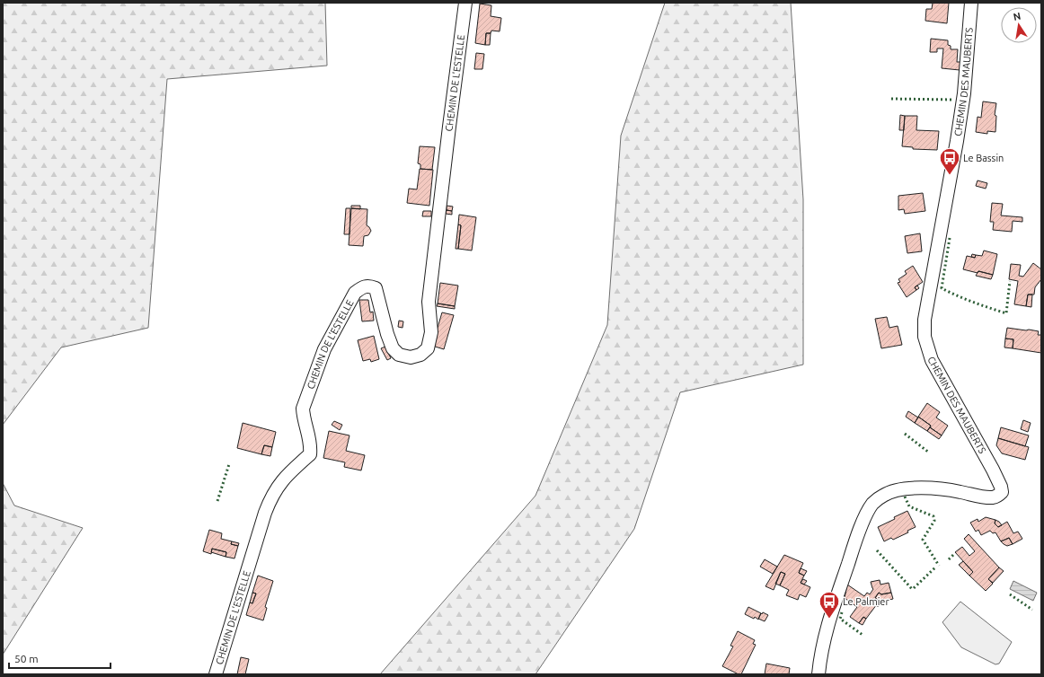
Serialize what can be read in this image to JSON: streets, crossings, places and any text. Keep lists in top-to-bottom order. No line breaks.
{"streets":{"street":["CHEMIN DES MAUBERTS","CHEMIN DE L'ESTELLE"]},"places":{"bus stop":["Le Bassin","Le Palmier"]},"scale_bar":"50 m","north":"top"}
